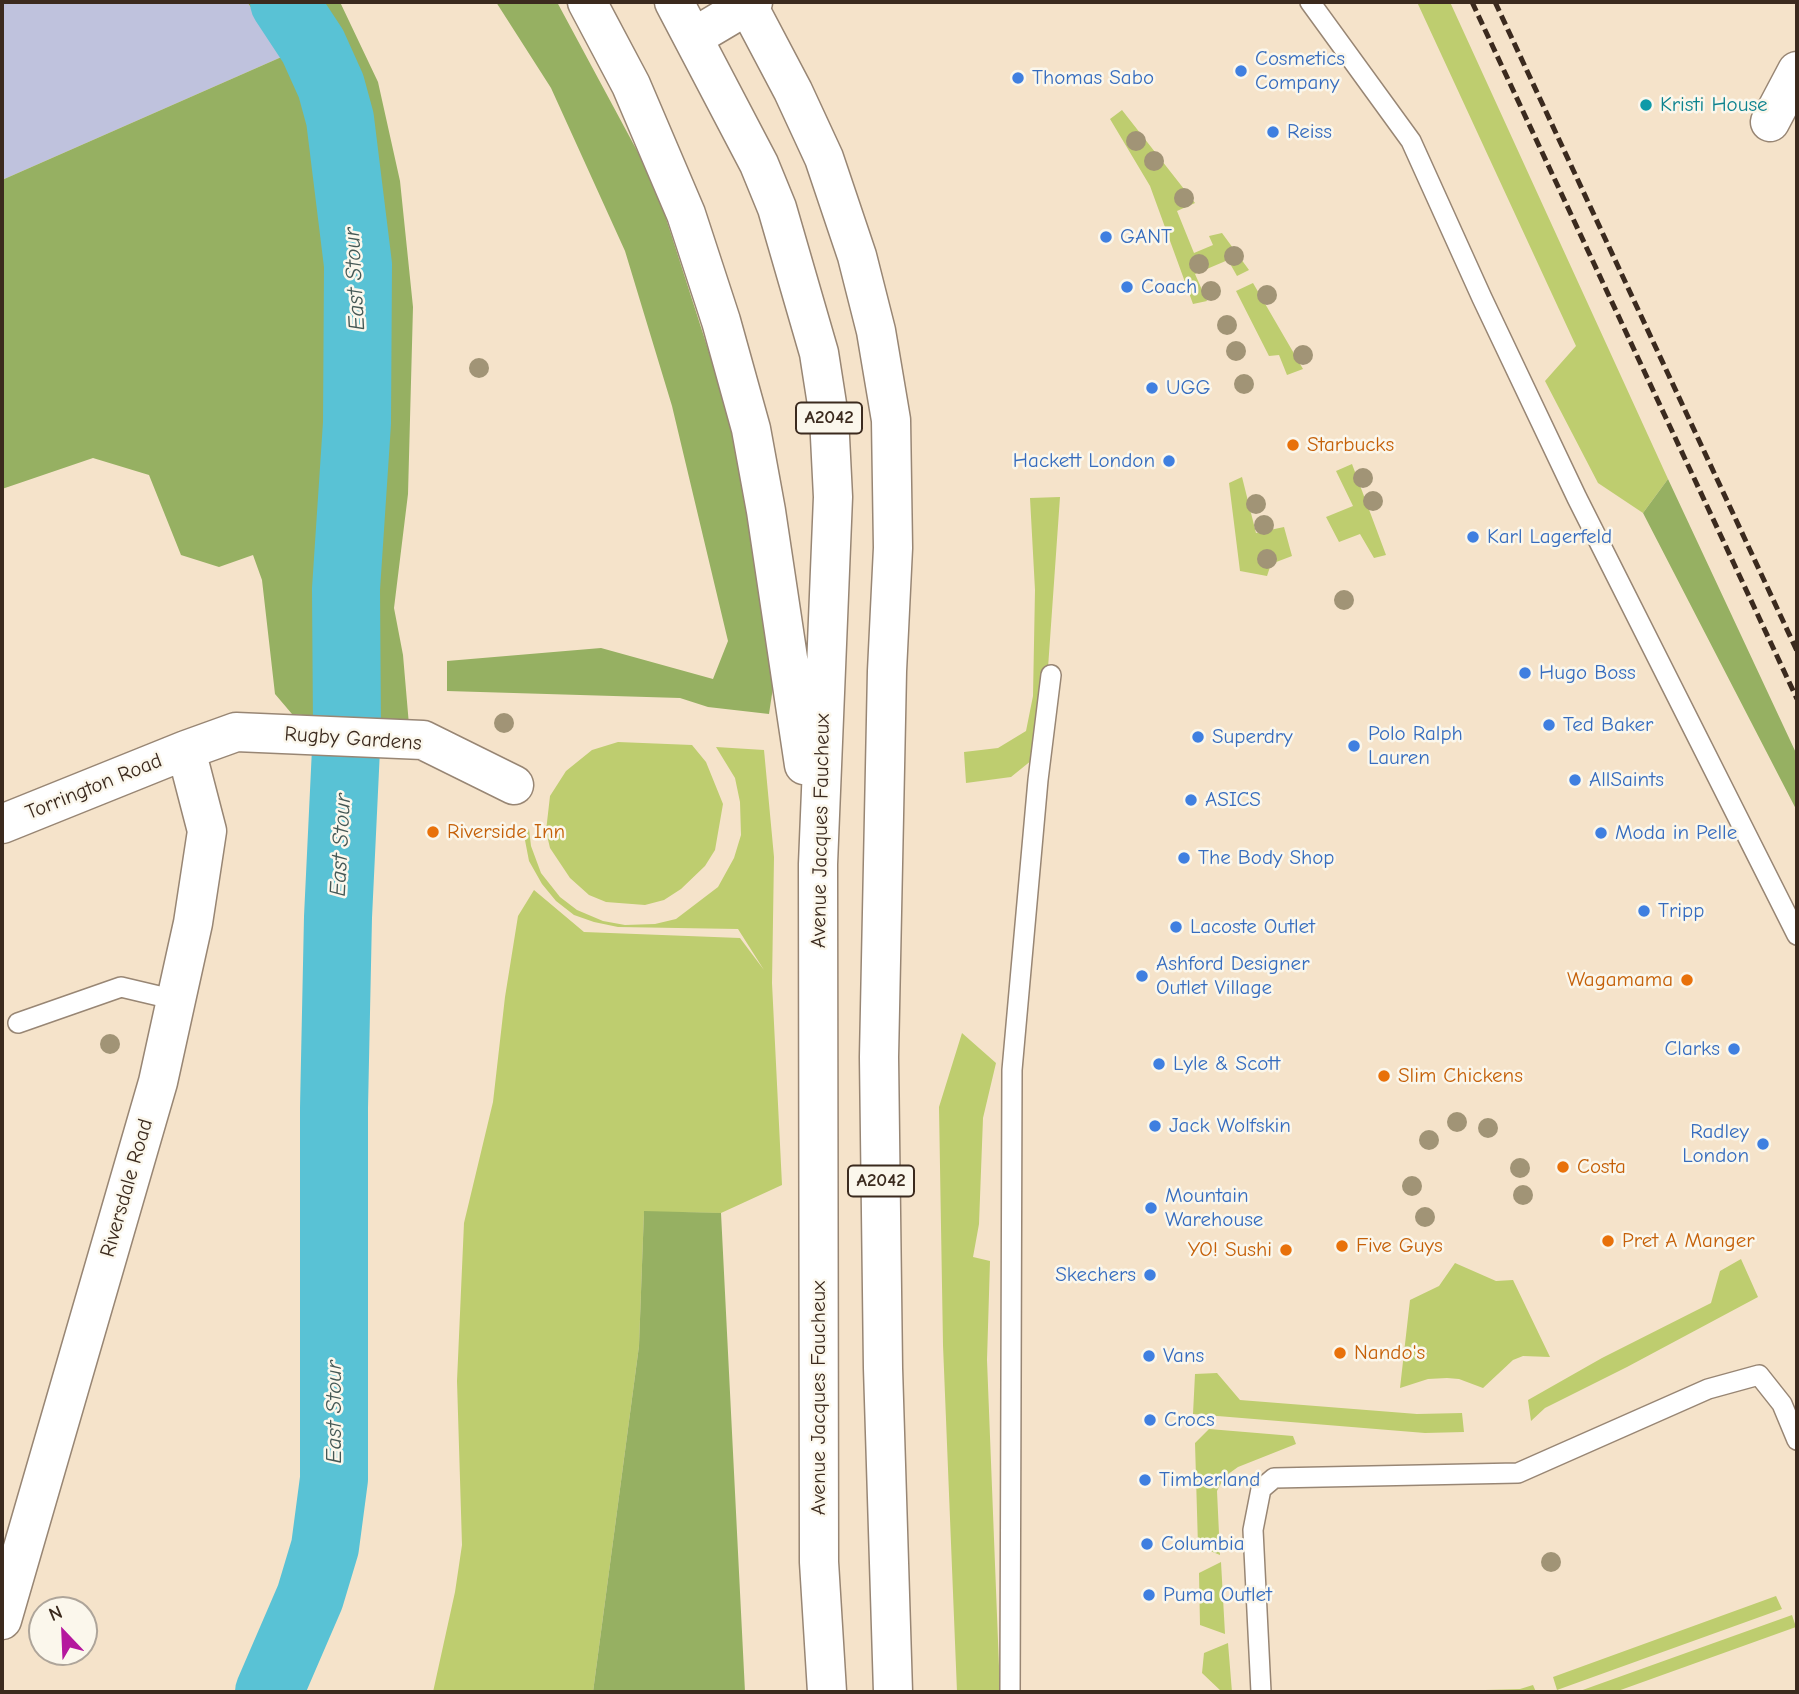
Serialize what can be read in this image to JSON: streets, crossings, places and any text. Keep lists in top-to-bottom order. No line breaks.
{"streets":{"main road":["A2042","Rugby Gardens","Torrington Road","Avenue Jacques Faucheux","Riversdale Road"]},"crossings":[["Rugby Gardens","Torrington Road"],["Rugby Gardens","Riversdale Road"],["Torrington Road","Riversdale Road"]],"water":["East Stour"],"places":["Cosmetics Company","Thomas Sabo","Kristi House","Reiss","GANT","Coach","UGG","Starbucks","Hackett London","Karl Lagerfeld","Hugo Boss","Ted Baker","Superdry","Polo Ralph Lauren","AllSaints","ASICS","Riverside Inn","Moda in Pelle","The Body Shop","Tripp","Lacoste Outlet","Ashford Designer Outlet Village","Wagamama","Clarks","Lyle & Scott","Slim Chickens","Jack Wolfskin","Radley London","Costa","Mountain Warehouse","Pret A Manger","Five Guys","YO! Sushi","Skechers","Nando's","Vans","Crocs","Timberland","Columbia","Puma Outlet"],"north":"top left"}
